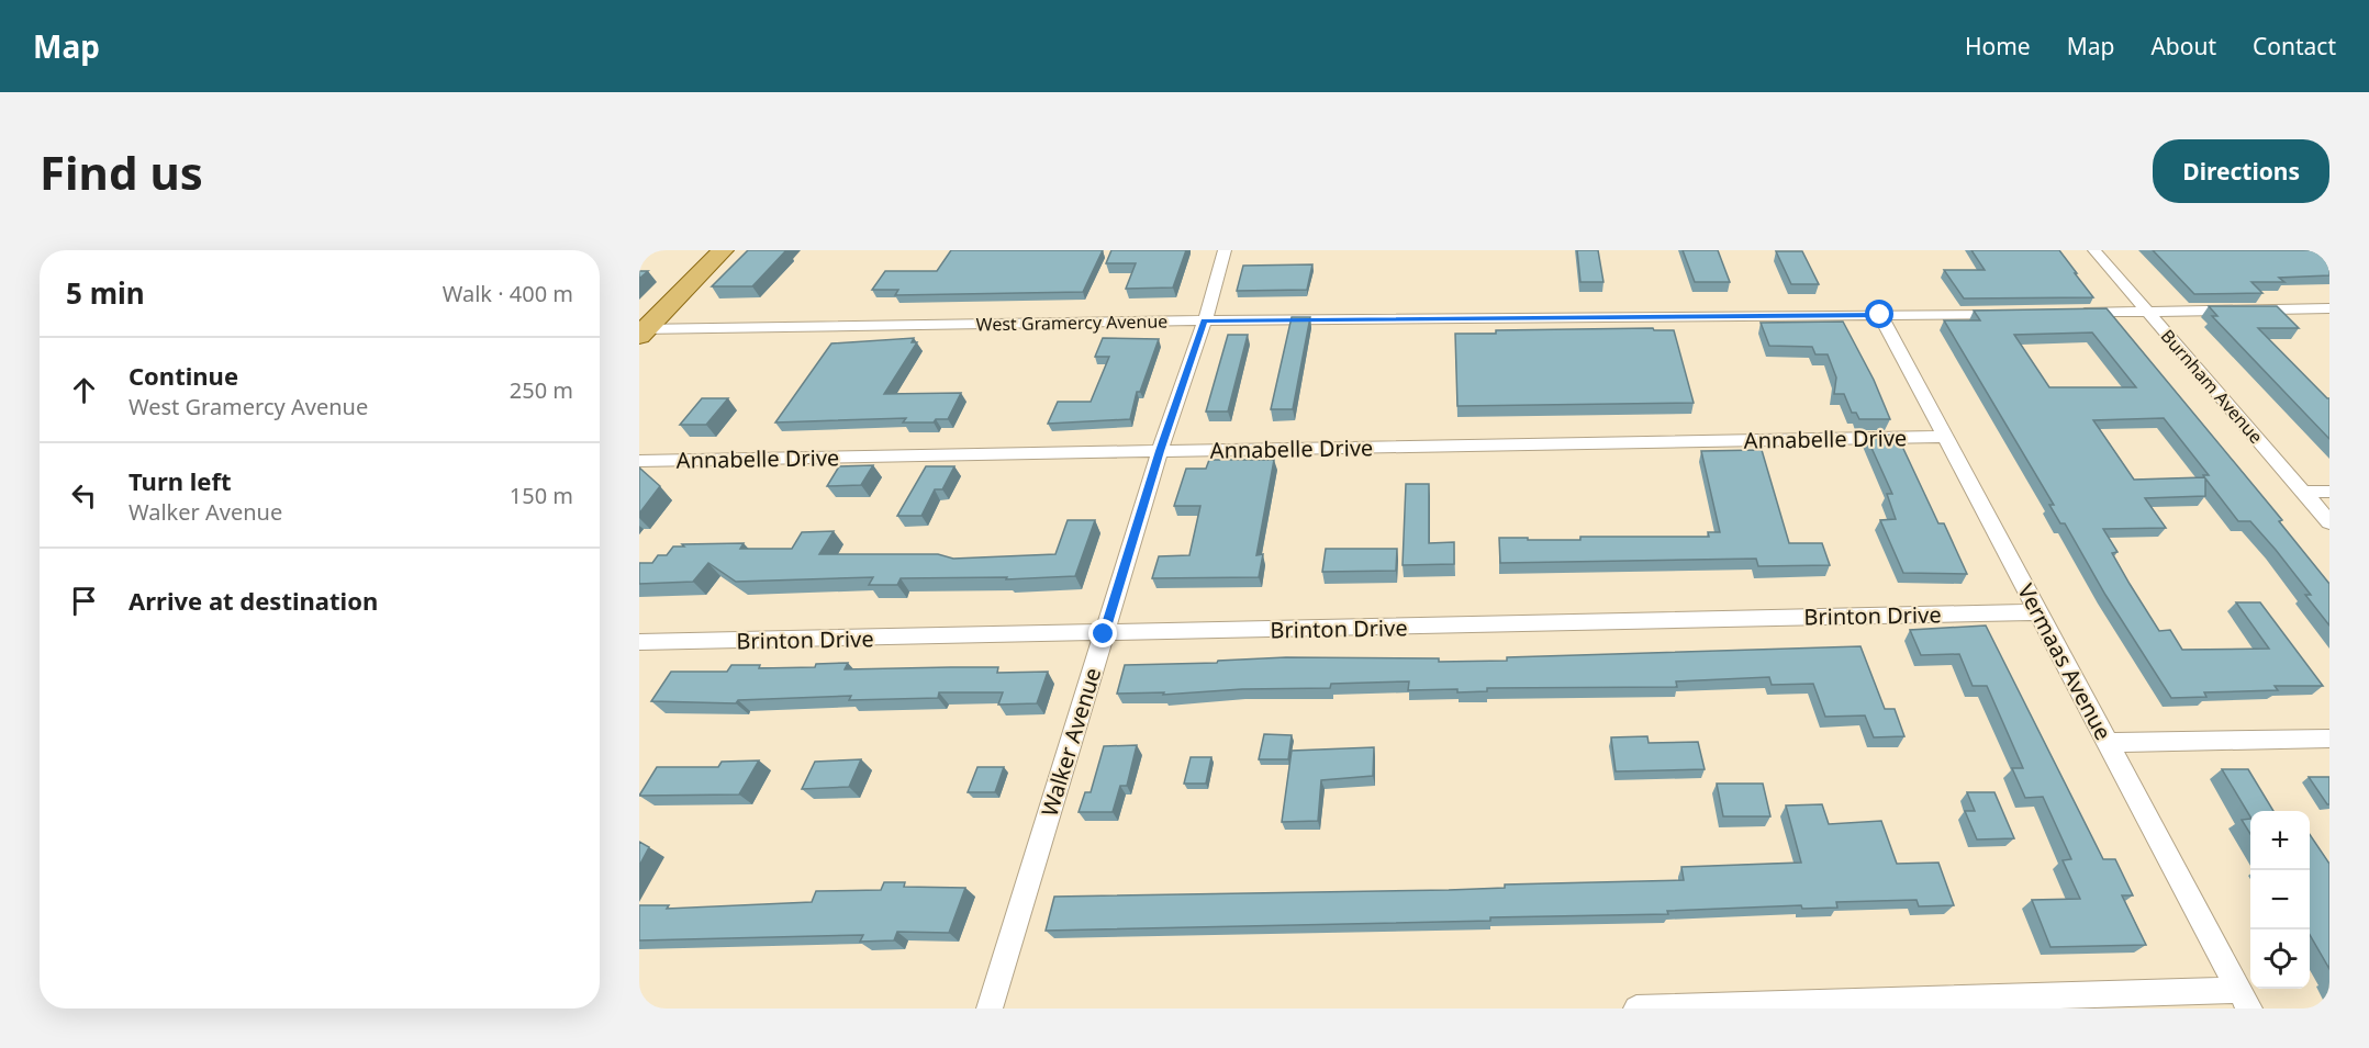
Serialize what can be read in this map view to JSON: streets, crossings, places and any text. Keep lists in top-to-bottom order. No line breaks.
{"streets":{"street":["West Gramercy Avenue","Burnham Avenue","Annabelle Drive","Brinton Drive","Vermaas Avenue","Walker Avenue"]},"crossings":[["West Gramercy Avenue","Vermaas Avenue"],["West Gramercy Avenue","Walker Avenue"],["Annabelle Drive","Vermaas Avenue"],["Annabelle Drive","Walker Avenue"],["Brinton Drive","Vermaas Avenue"],["Brinton Drive","Walker Avenue"]],"page":{"header":"Map","nav":["Home","Map","About","Contact"],"buttons":"Directions","title":"Find us","heading":["5 min","Walk · 400 m"],"list":[["Continue","West Gramercy Avenue","250 m"],["Turn left","Walker Avenue","150 m"],"Arrive at destination"],"map_buttons":["+","−"]}}
